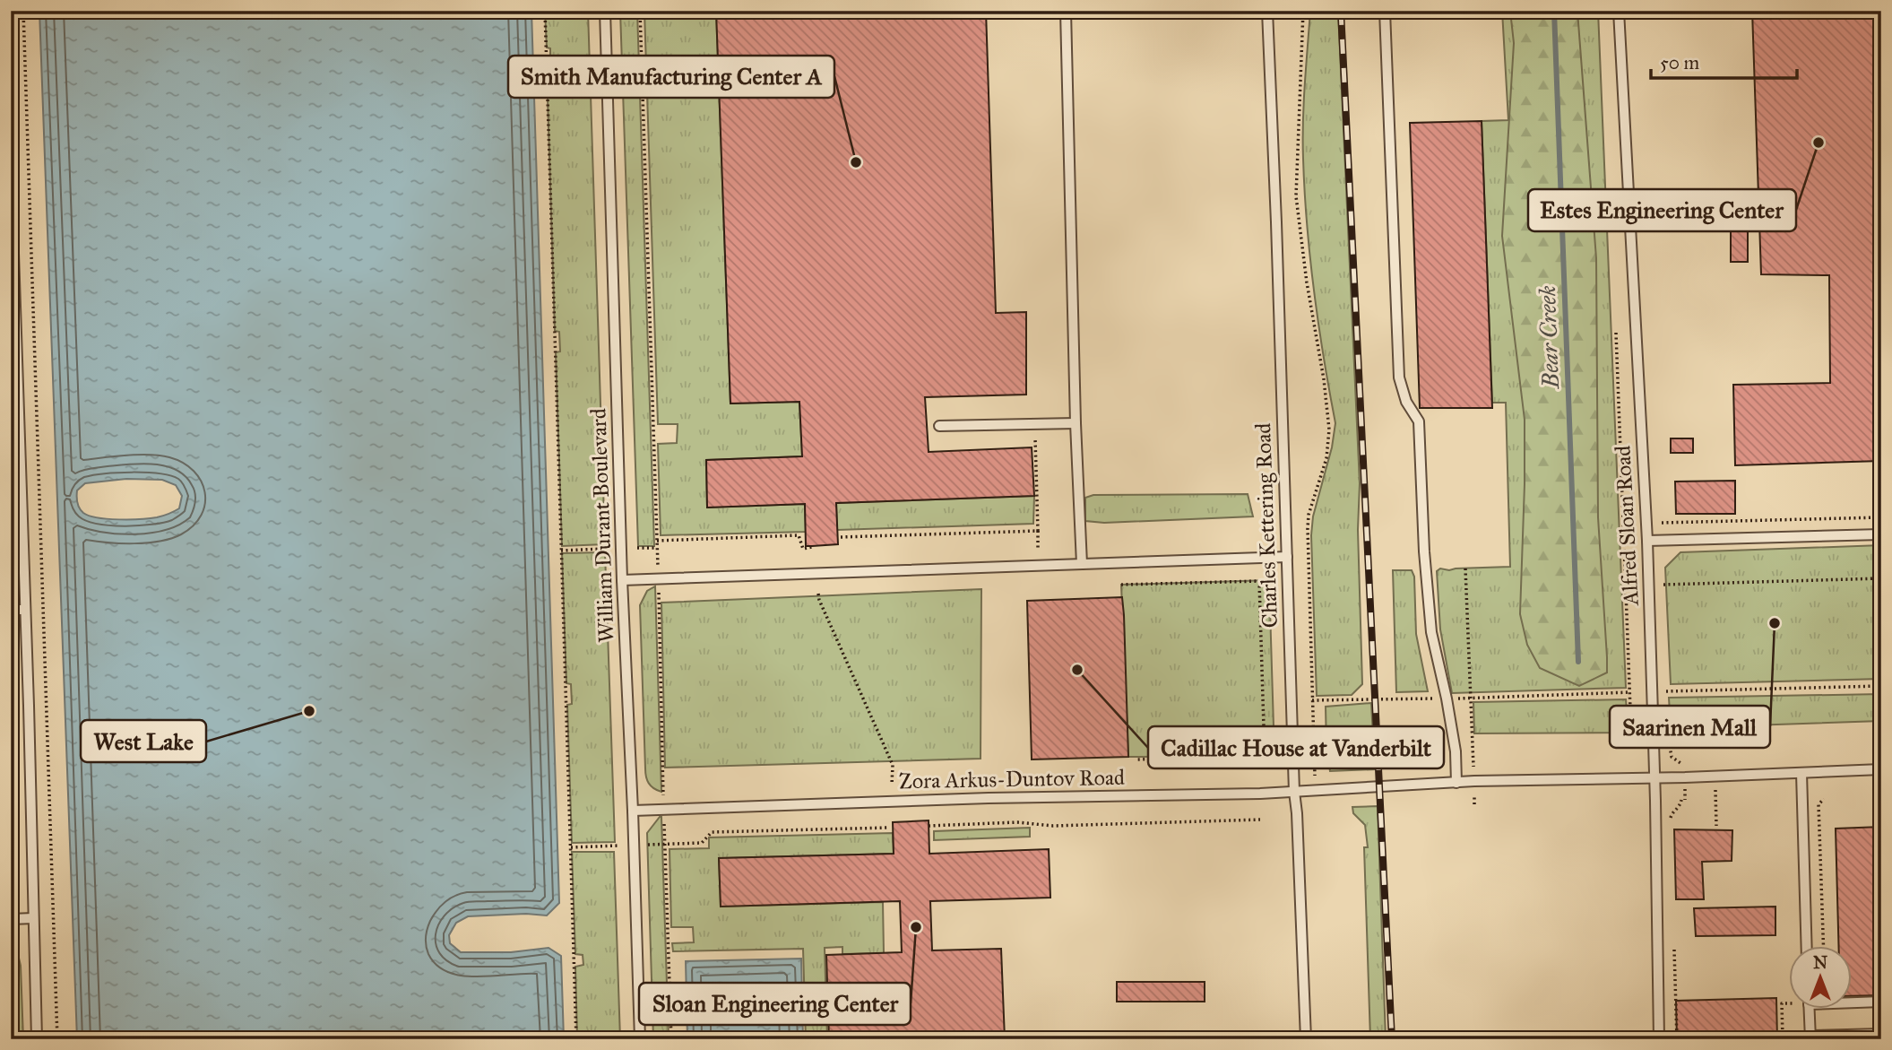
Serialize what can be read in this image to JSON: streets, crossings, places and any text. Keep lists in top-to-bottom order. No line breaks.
{"streets":{"lane":["William Durant Boulevard","Charles Kettering Road","Alfred Sloan Road","Zora Arkus-Duntov Road"]},"crossings":[["William Durant Boulevard","Zora Arkus-Duntov Road"],["Charles Kettering Road","Zora Arkus-Duntov Road"],["Alfred Sloan Road","Zora Arkus-Duntov Road"]],"water":["Bear Creek"],"places":["Estes Engineering Center","Smith Manufacturing Center A","Saarinen Mall","Cadillac House at Vanderbilt","West Lake","Sloan Engineering Center"],"scale_bar":"50 m","north":"top"}
